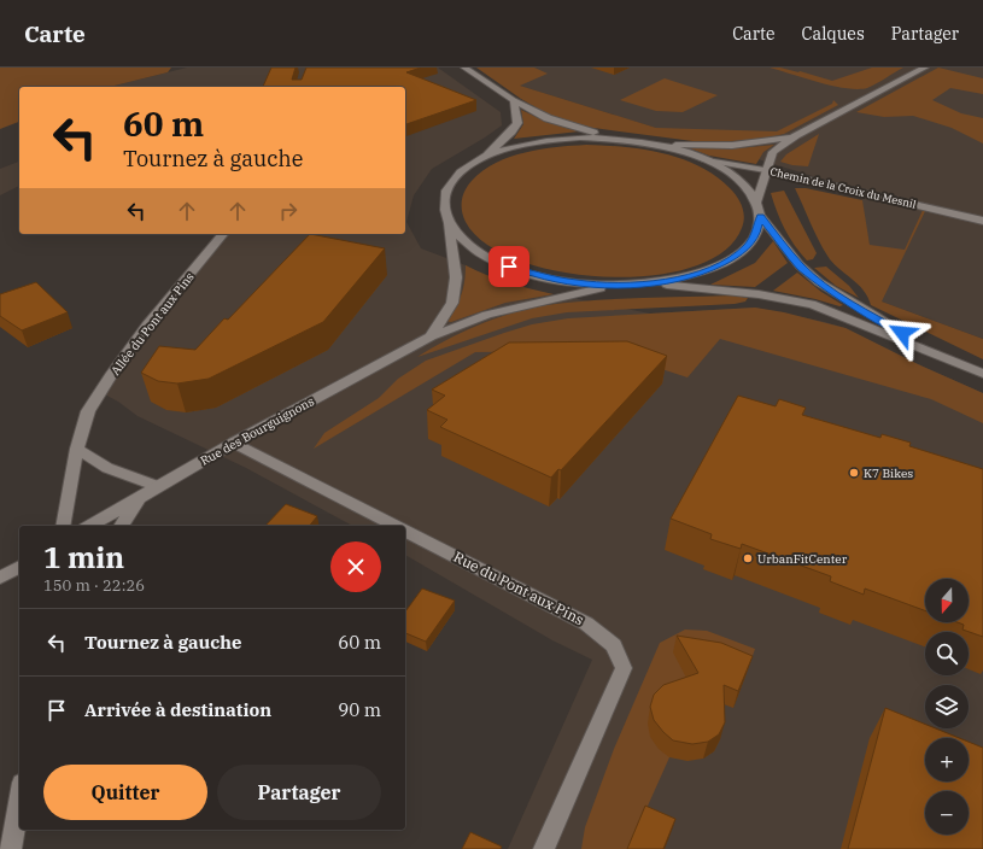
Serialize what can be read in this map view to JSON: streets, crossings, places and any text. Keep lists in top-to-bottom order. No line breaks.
{"streets":{"street":["Chemin de la Croix du Mesnil","Allée du Pont aux Pins","Rue des Bourguignons","Rue du Pont aux Pins"]},"crossings":[["Rue des Bourguignons","Rue du Pont aux Pins"]],"places":["K7 Bikes","UrbanFitCenter"],"north":"bottom","page":{"header":"Carte","nav":["Carte","Calques","Partager"],"turn":["60 m","Tournez à gauche"],"heading":["1 min","150 m · 22:26"],"map_buttons":["+","−"],"list":[{"name":"Tournez à gauche","value":"60 m"},{"name":"Arrivée à destination","value":"90 m"}],"buttons":["Quitter","Partager"]}}
